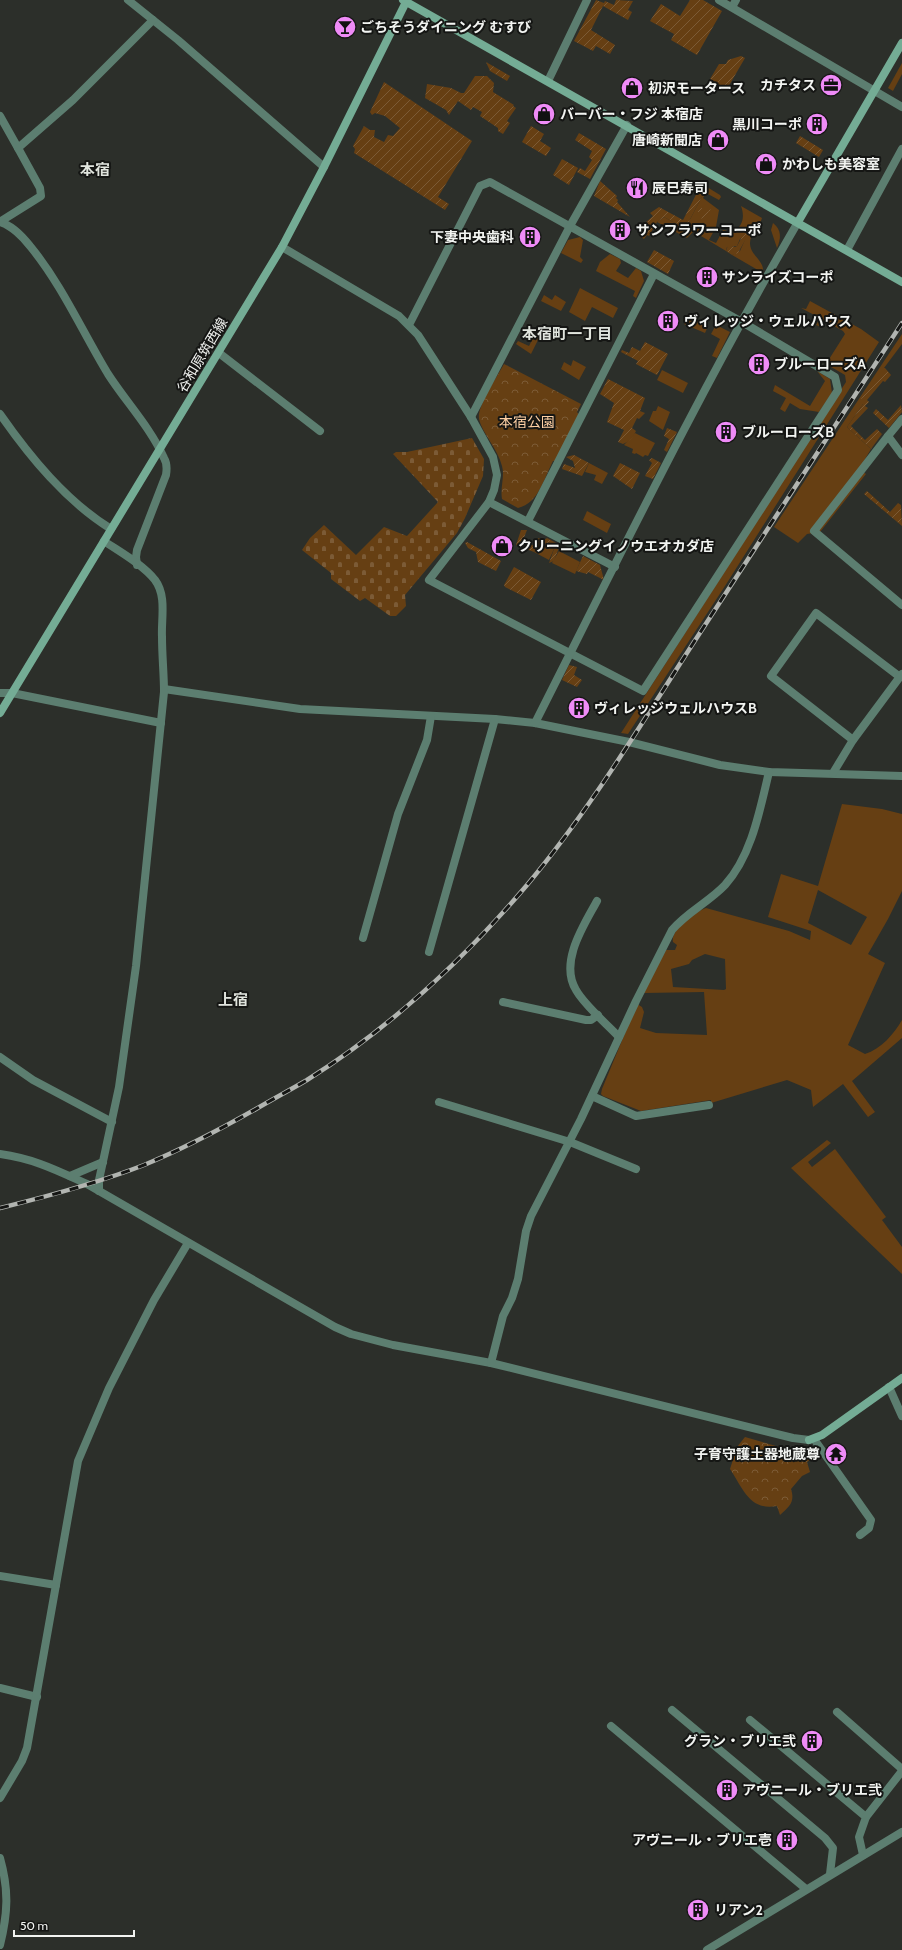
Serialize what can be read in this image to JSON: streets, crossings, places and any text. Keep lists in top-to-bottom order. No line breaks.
{"streets":{"street":["谷和原筑西線"]},"districts":["本宿","本宿町一丁目","上宿"],"parks":["本宿公園"],"places":{"bar":["ごちそうダイニング むすび"],"office":["カチタス"],"shop":["初沢モータース","バーバー・フジ 本宿店","唐崎新聞店","かわしも美容室","クリーニングイノウエオカダ店"],"building":["黒川コーポ","サンフラワーコーポ","下妻中央歯科","サンライズコーポ","ヴィレッジ・ウェルハウス","ブルーローズA","ブルーローズB","ヴィレッジウェルハウスB","グラン・ブリエ弐","アヴニール・ブリエ弐","アヴニール・ブリエ壱","リアン2"],"restaurant":["辰巳寿司"],"temple":["子育守護土器地蔵尊"]},"scale_bar":"50 m"}
